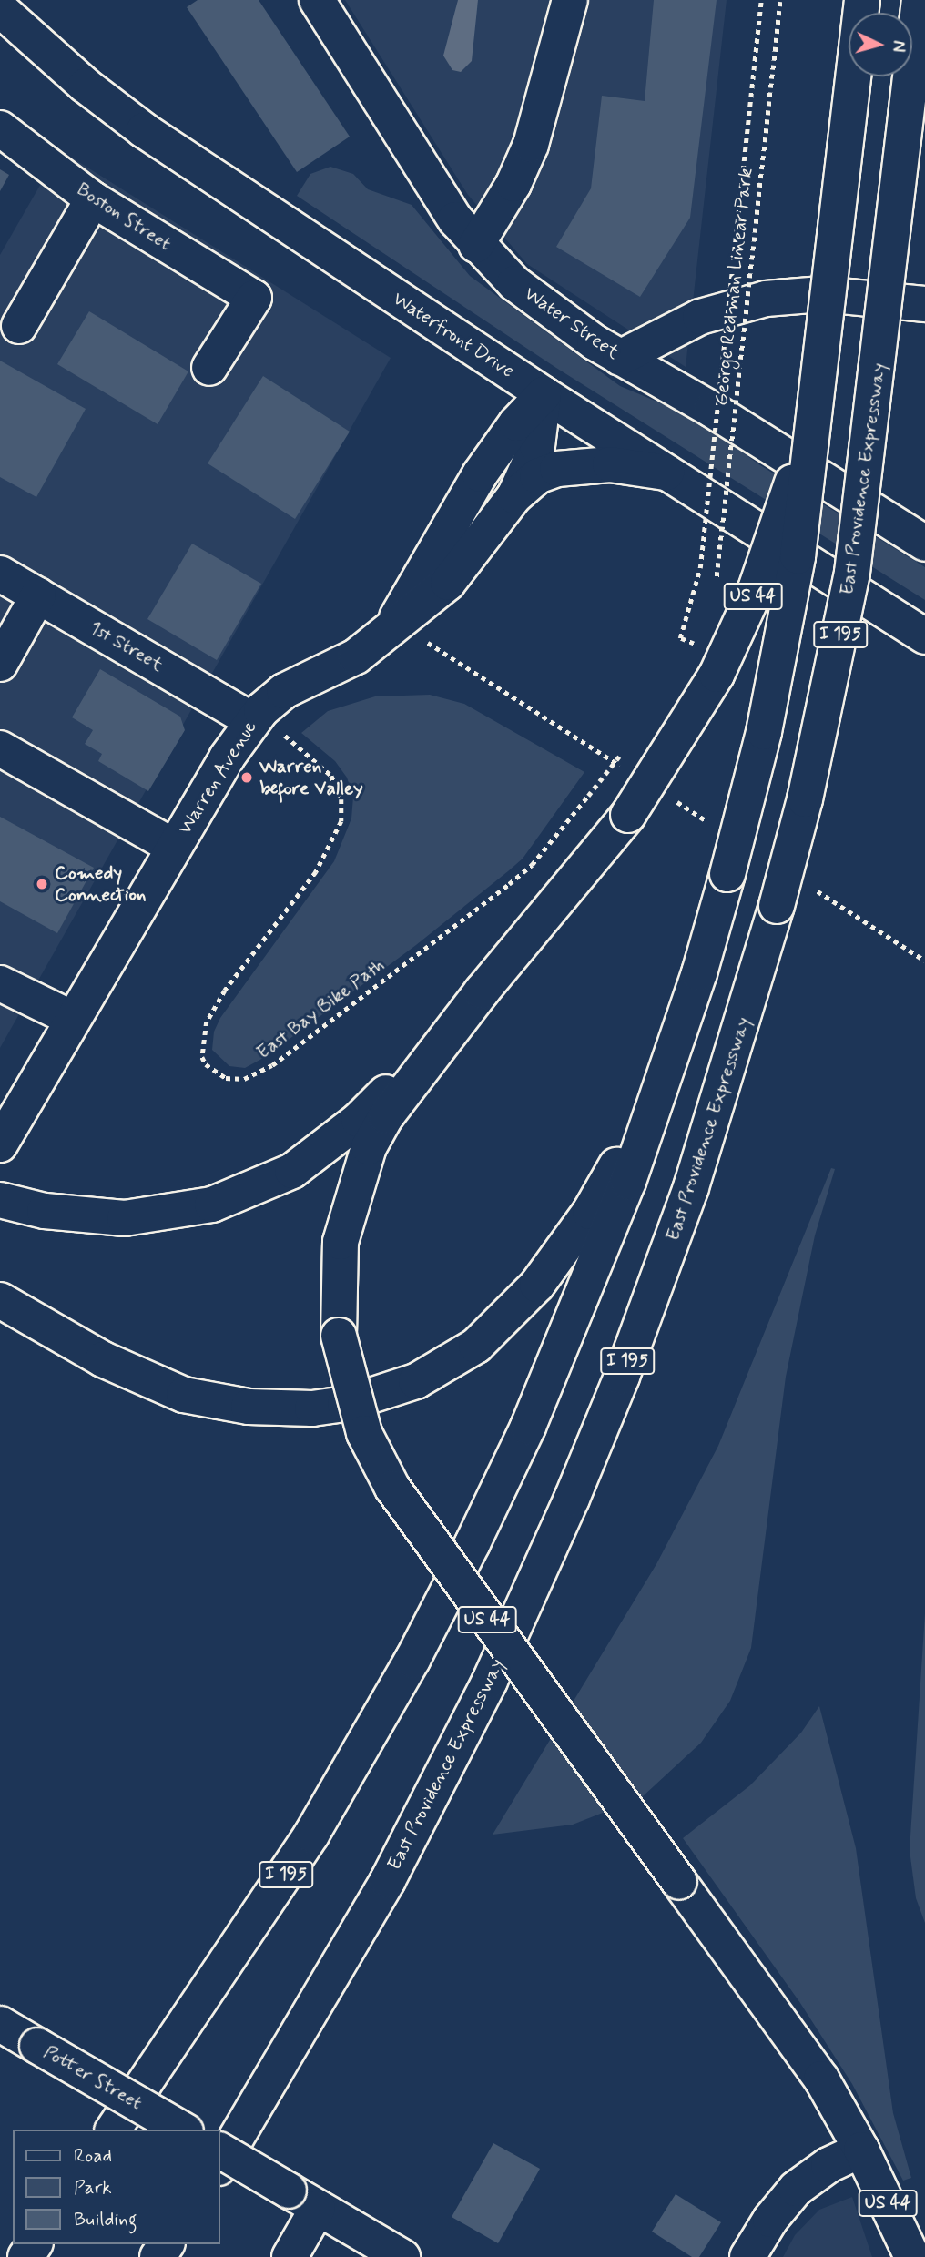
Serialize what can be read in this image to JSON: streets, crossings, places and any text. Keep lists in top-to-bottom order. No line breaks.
{"streets":{"main road":["Boston Street","Water Street","Waterfront Drive","East Providence Expressway","US 44","I 195","1st Street","Warren Avenue","Potter Street"],"path":["George Redman Linear Park","East Bay Bike Path"]},"crossings":[["Waterfront Drive","Warren Avenue"],["US 44","I 195"],["1st Street","Warren Avenue"]],"places":["Warren before Valley","Comedy Connection"],"legend":["Road","Park","Building"],"north":"right"}
